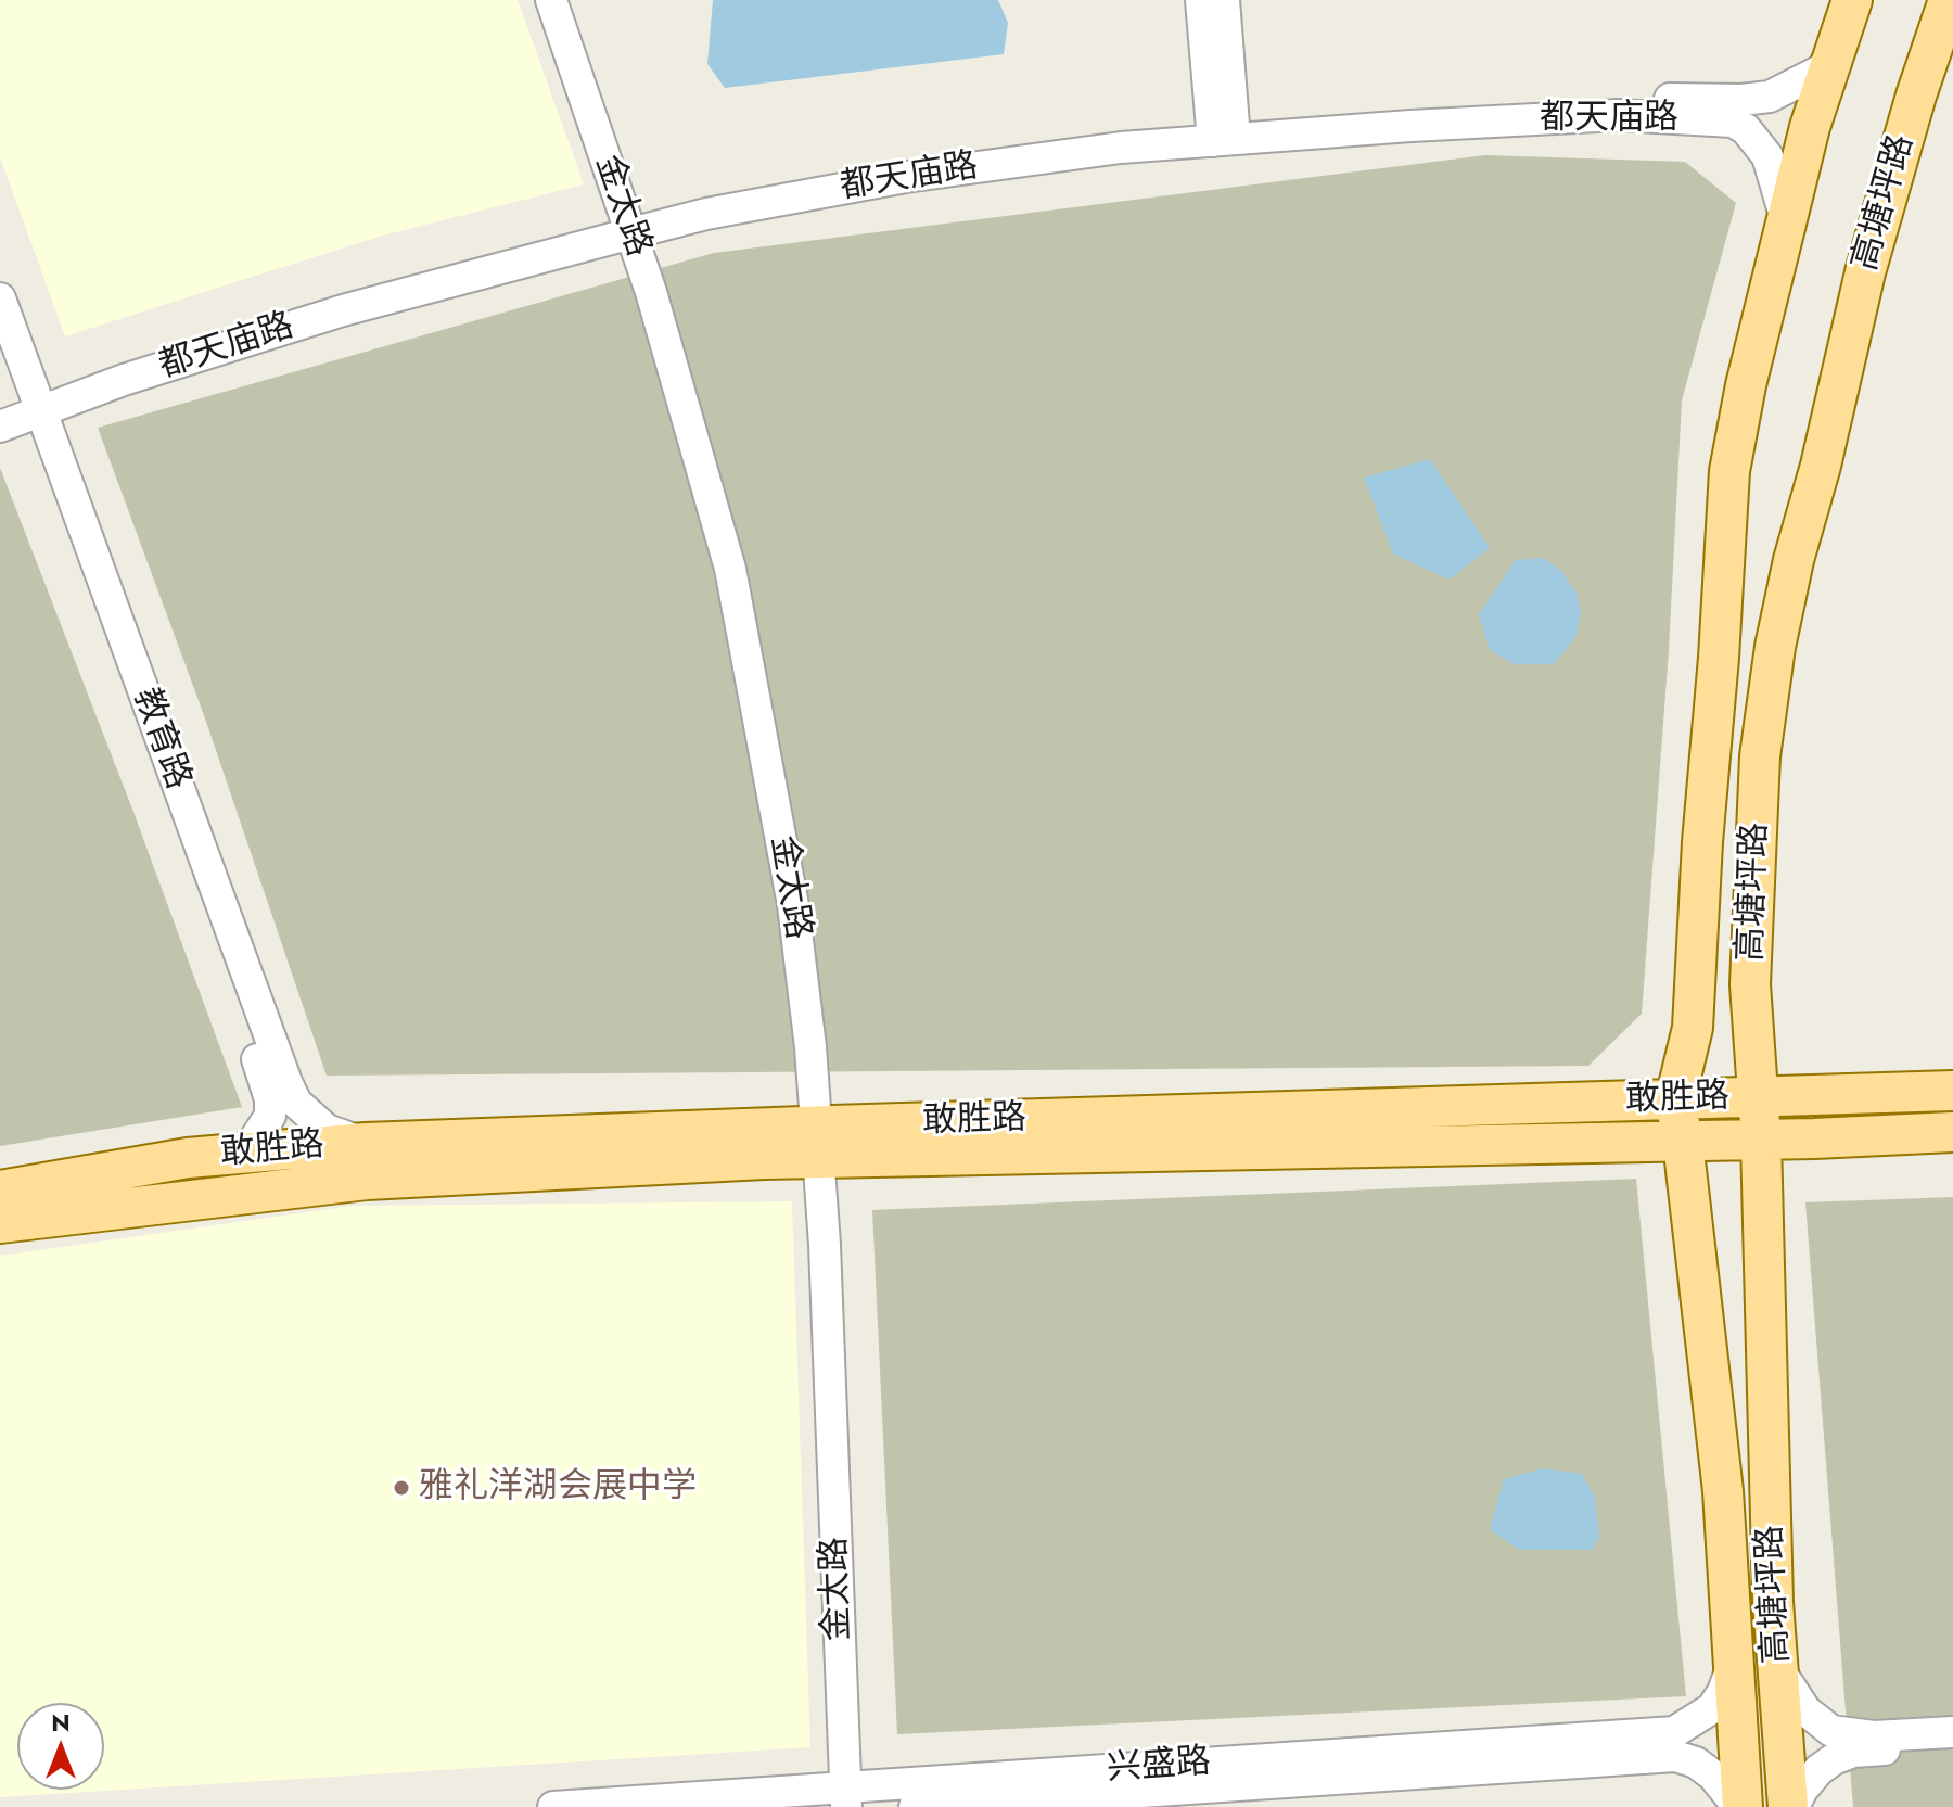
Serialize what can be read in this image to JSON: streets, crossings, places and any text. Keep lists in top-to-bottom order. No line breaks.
{"streets":{"main road":["高塘坪路","敢胜路"],"street":["都天庙路","金太路","教育路","兴盛路"]},"crossings":[["都天庙路","高塘坪路"],["都天庙路","金太路"],["都天庙路","教育路"],["高塘坪路","敢胜路"],["高塘坪路","兴盛路"],["金太路","敢胜路"],["金太路","兴盛路"],["教育路","敢胜路"]],"places":["雅礼洋湖会展中学"],"north":"top"}
